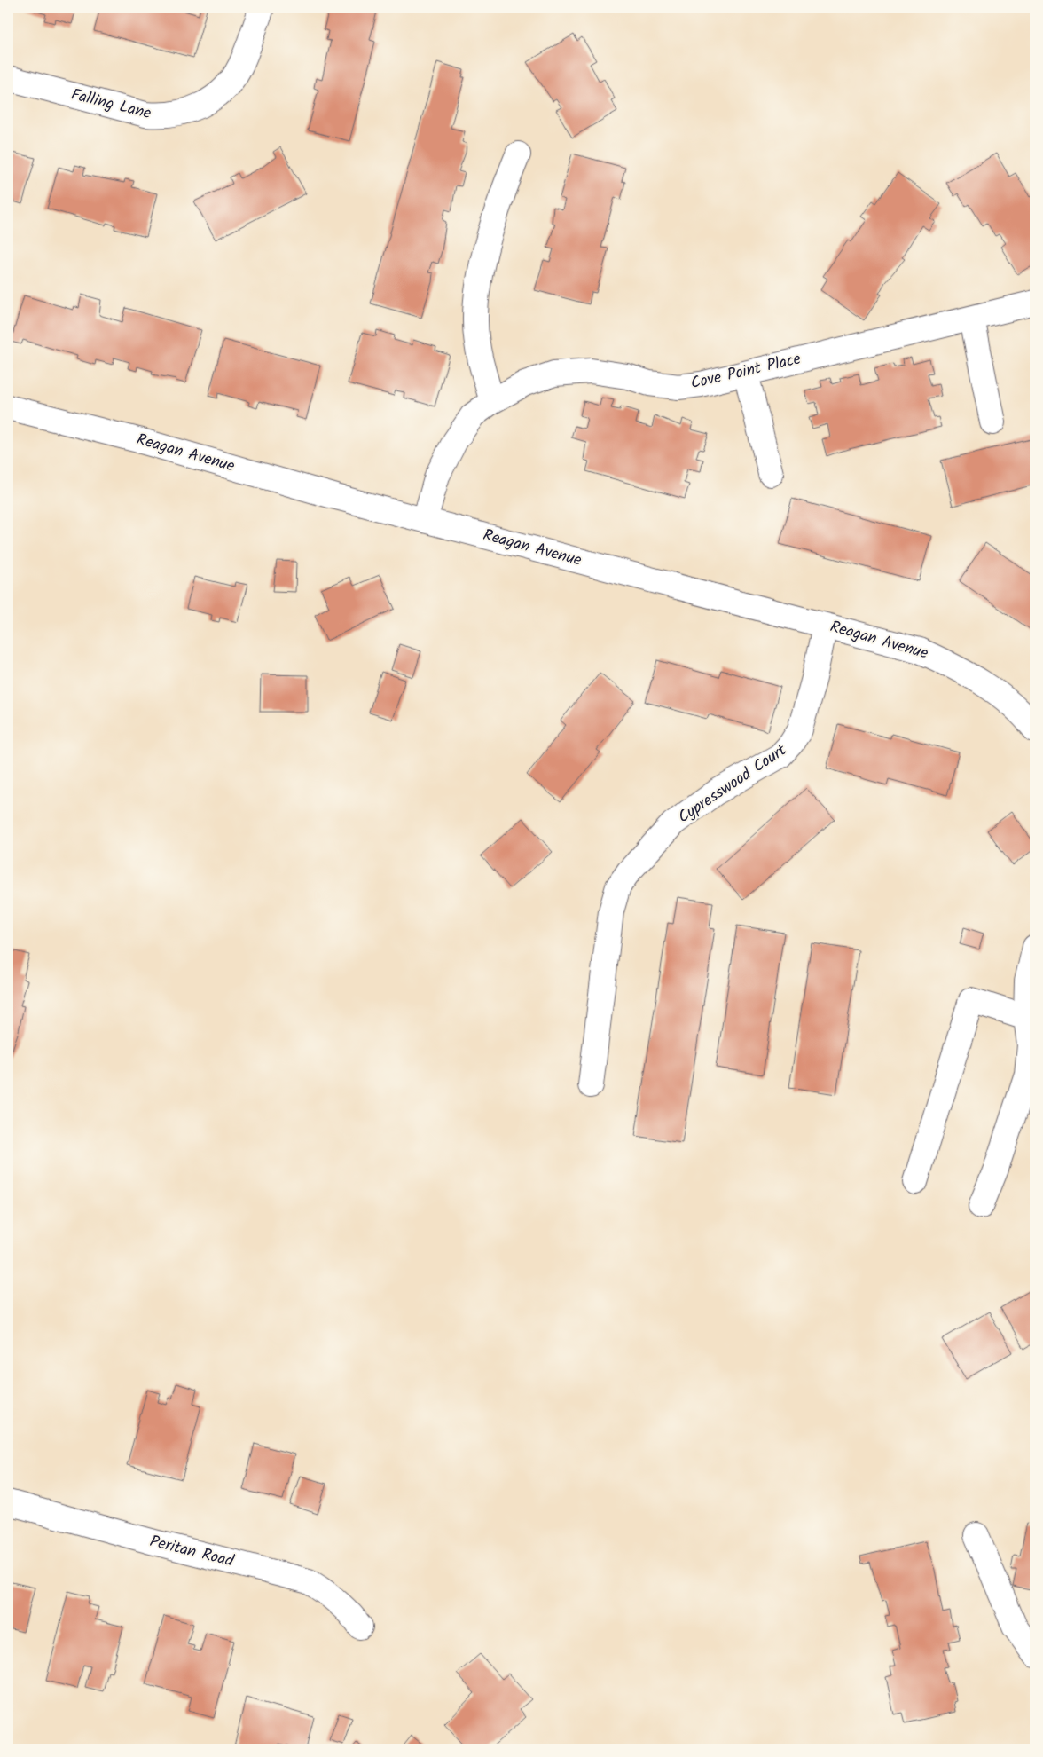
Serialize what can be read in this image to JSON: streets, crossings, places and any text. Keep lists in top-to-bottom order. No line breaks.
{"streets":{"street":["Falling Lane","Cove Point Place","Reagan Avenue","Cypresswood Court","Peritan Road"]},"crossings":[["Cove Point Place","Reagan Avenue"],["Reagan Avenue","Cypresswood Court"]]}
